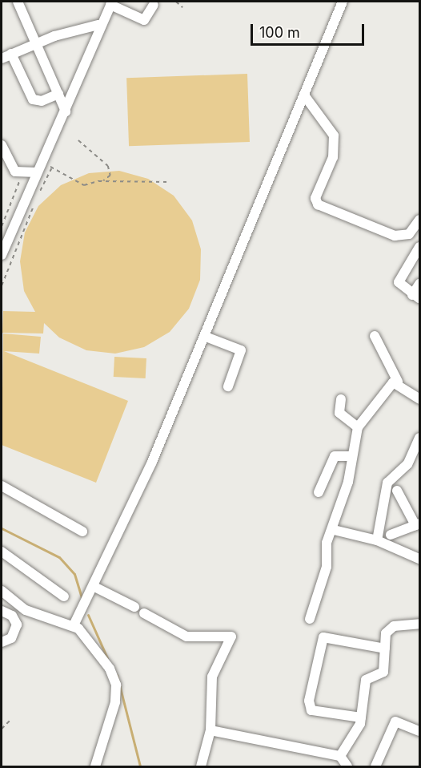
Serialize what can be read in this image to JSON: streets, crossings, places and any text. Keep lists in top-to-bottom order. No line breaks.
{"scale_bar":"100 m"}
